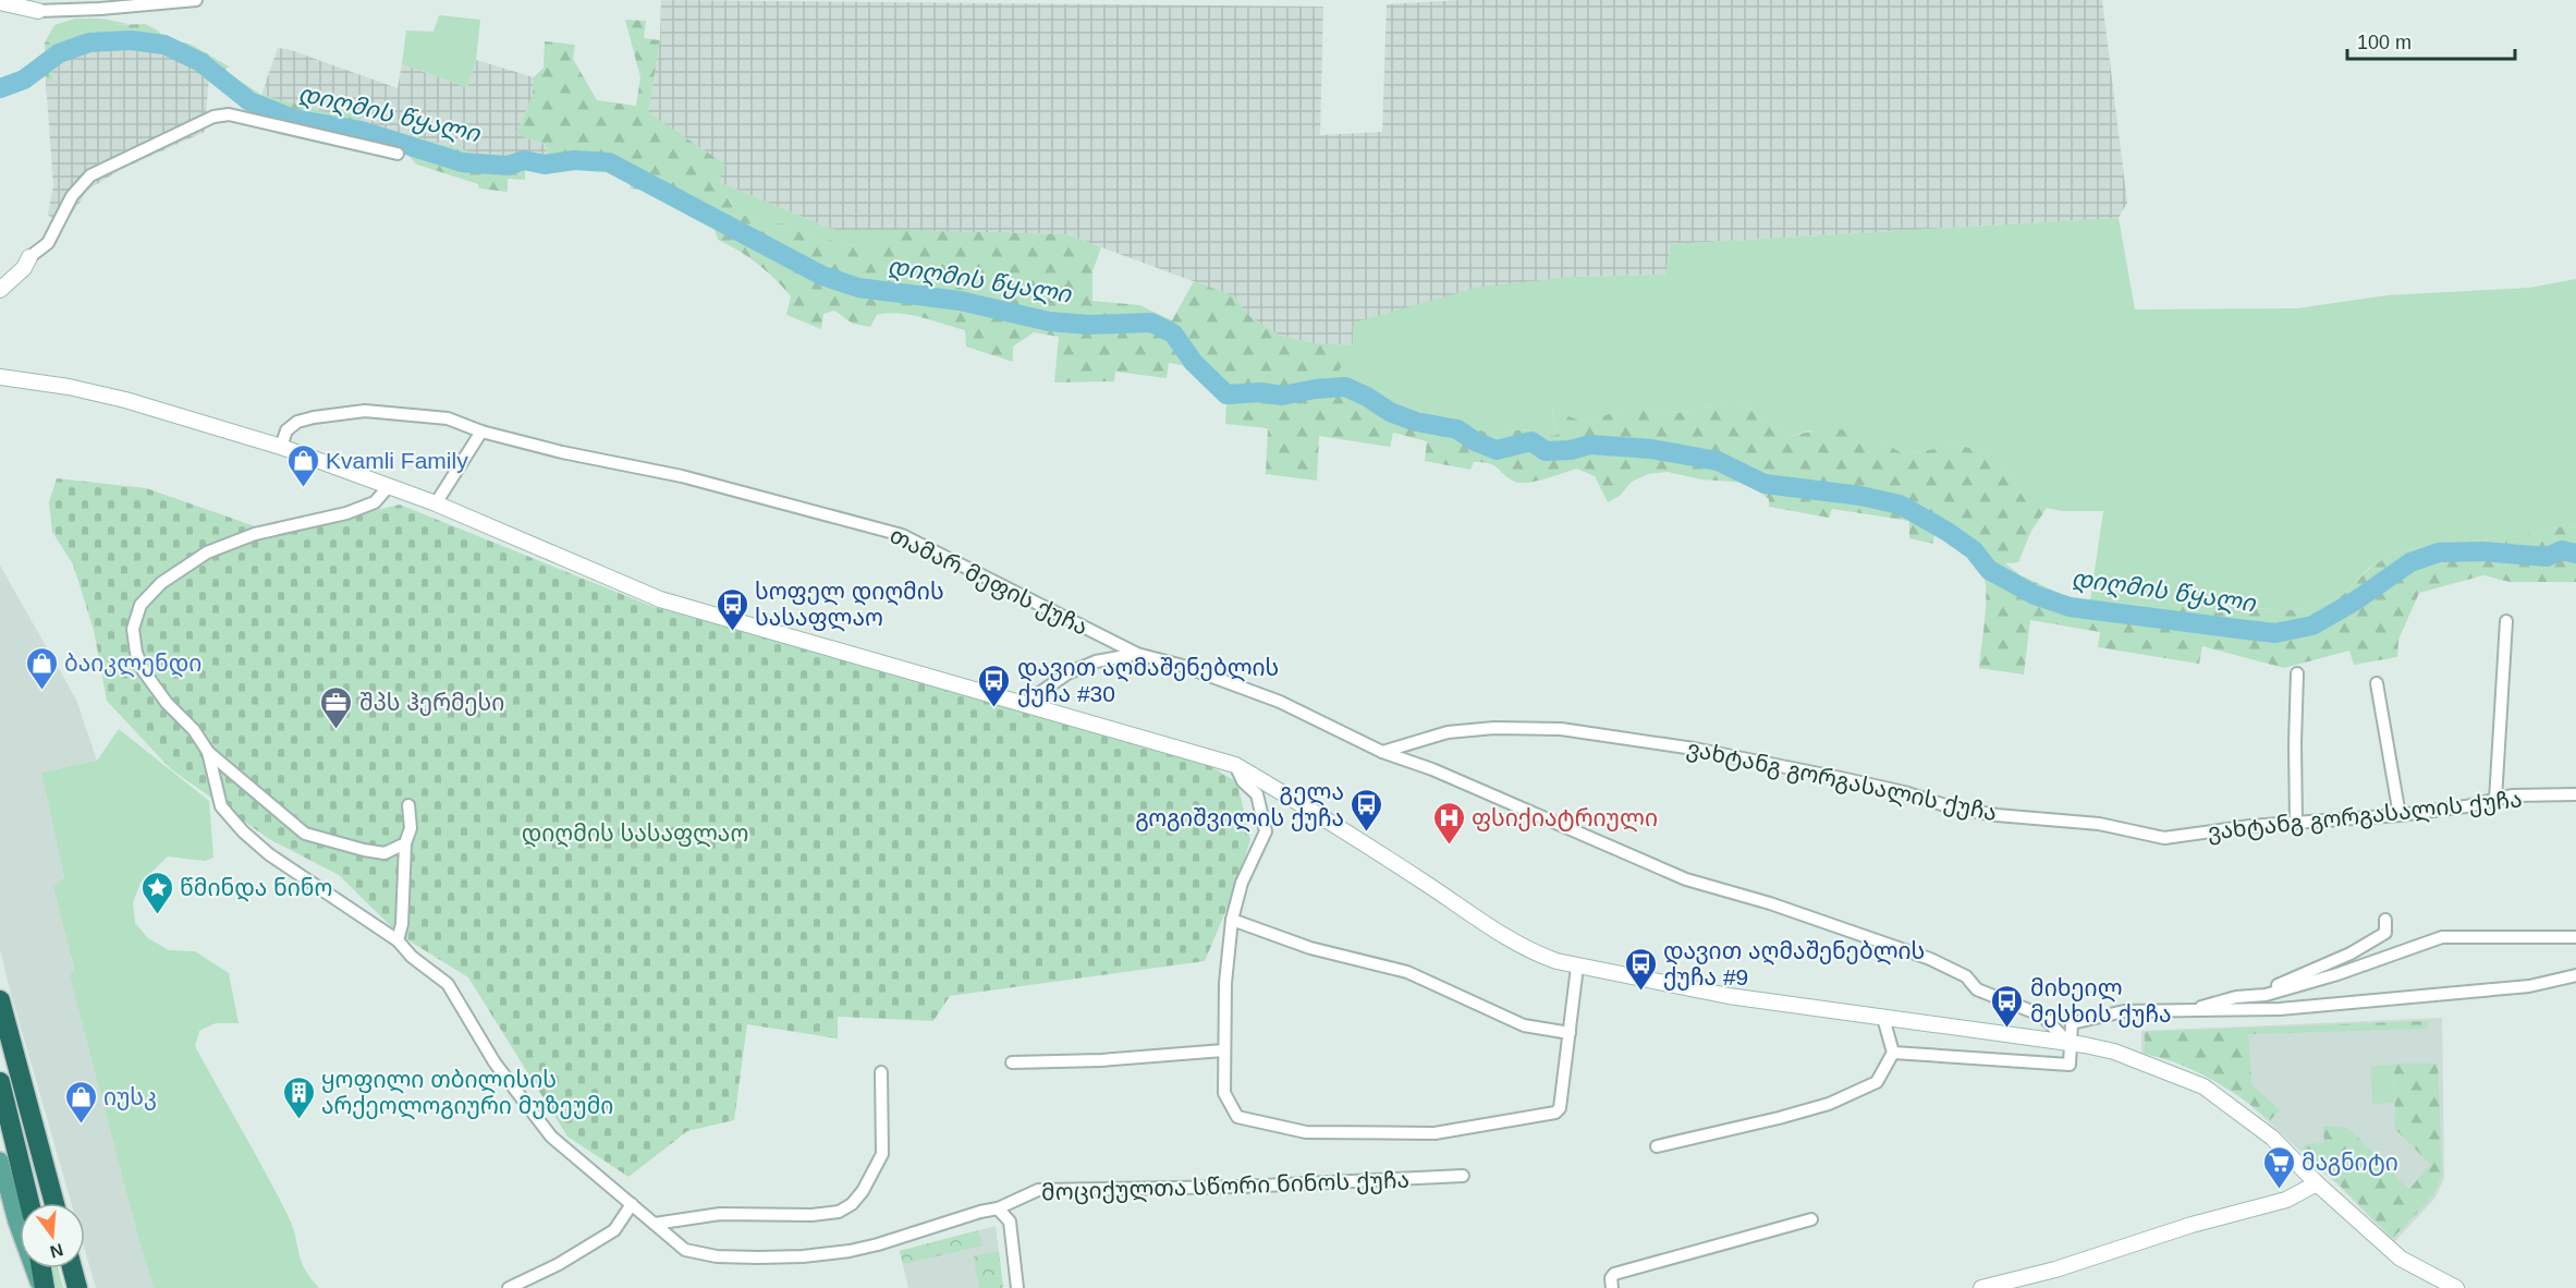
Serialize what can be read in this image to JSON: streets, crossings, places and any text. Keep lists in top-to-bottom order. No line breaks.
{"streets":{"street":["თამარ მეფის ქუჩა","ვახტანგ გორგასალის ქუჩა","მოციქულთა სწორი ნინოს ქუჩა"]},"crossings":[["თამარ მეფის ქუჩა","ვახტანგ გორგასალის ქუჩა"]],"water":["დიღმის წყალი"],"parks":["დიღმის სასაფლაო"],"places":{"shop":["Kvamli Family","ბაიკლენდი","იუსკ"],"bus stop":["სოფელ დიღმის სასაფლაო","დავით აღმაშენებლის ქუჩა #30","გელა გოგიშვილის ქუჩა","დავით აღმაშენებლის ქუჩა #9","მიხეილ მესხის ქუჩა"],"office":["შპს ჰერმესი"],"hospital":["ფსიქიატრიული"],"place":["წმინდა ნინო"],"building":["ყოფილი თბილისის არქეოლოგიური მუზეუმი"],"supermarket":["მაგნიტი"]},"scale_bar":"100 m","north":"bottom"}
